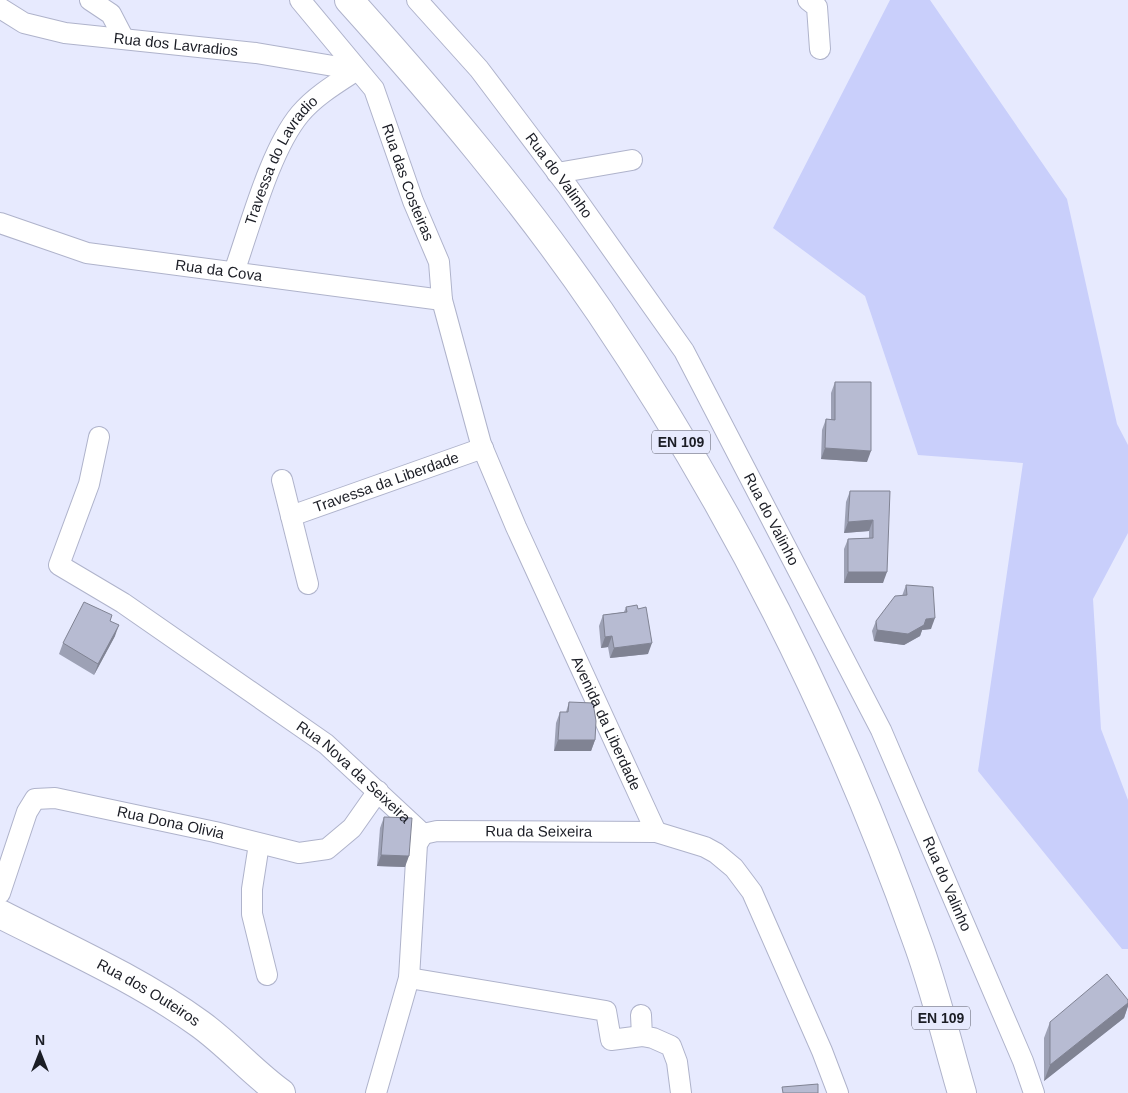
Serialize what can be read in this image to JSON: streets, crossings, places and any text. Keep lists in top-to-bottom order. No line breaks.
{"streets":{"main road":["EN 109","Rua dos Outeiros"],"street":["Rua dos Lavradios","Travessa do Lavradio","Rua do Valinho","Rua das Costeiras","Rua da Cova","Travessa da Liberdade","Avenida da Liberdade","Rua Nova da Seixeira","Rua Dona Olivia","Rua da Seixeira"]},"crossings":[["Rua dos Lavradios","Travessa do Lavradio"],["Rua dos Lavradios","Rua das Costeiras"],["Travessa do Lavradio","Rua das Costeiras"],["Travessa do Lavradio","Rua da Cova"],["Rua das Costeiras","Rua da Cova"],["Rua das Costeiras","Avenida da Liberdade"],["Rua da Cova","Avenida da Liberdade"],["Travessa da Liberdade","Avenida da Liberdade"],["Avenida da Liberdade","Rua da Seixeira"],["Rua Nova da Seixeira","Rua Dona Olivia"],["Rua Nova da Seixeira","Rua da Seixeira"]],"north":"top"}
